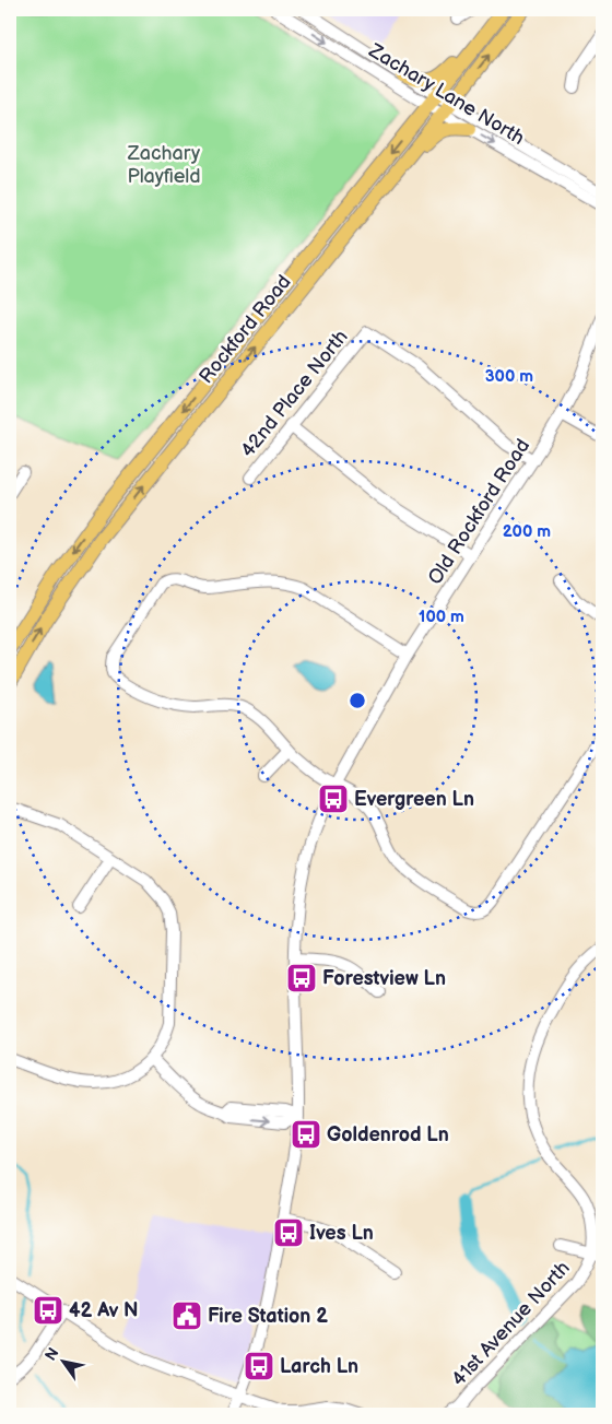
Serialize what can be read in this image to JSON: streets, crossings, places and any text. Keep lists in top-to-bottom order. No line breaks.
{"streets":{"main road":["Rockford Road"],"street":["Zachary Lane North","42nd Place North","Old Rockford Road","41st Avenue North"]},"crossings":[["Zachary Lane North","Rockford Road"],["42nd Place North","Old Rockford Road"]],"parks":["Zachary Playfield"],"places":{"bus stop":["Evergreen Ln","Forestview Ln","Goldenrod Ln","Ives Ln","42 Av N","Larch Ln"],"public building":["Fire Station 2"]},"north":"top left","rings":["300 m","200 m","100 m"]}
